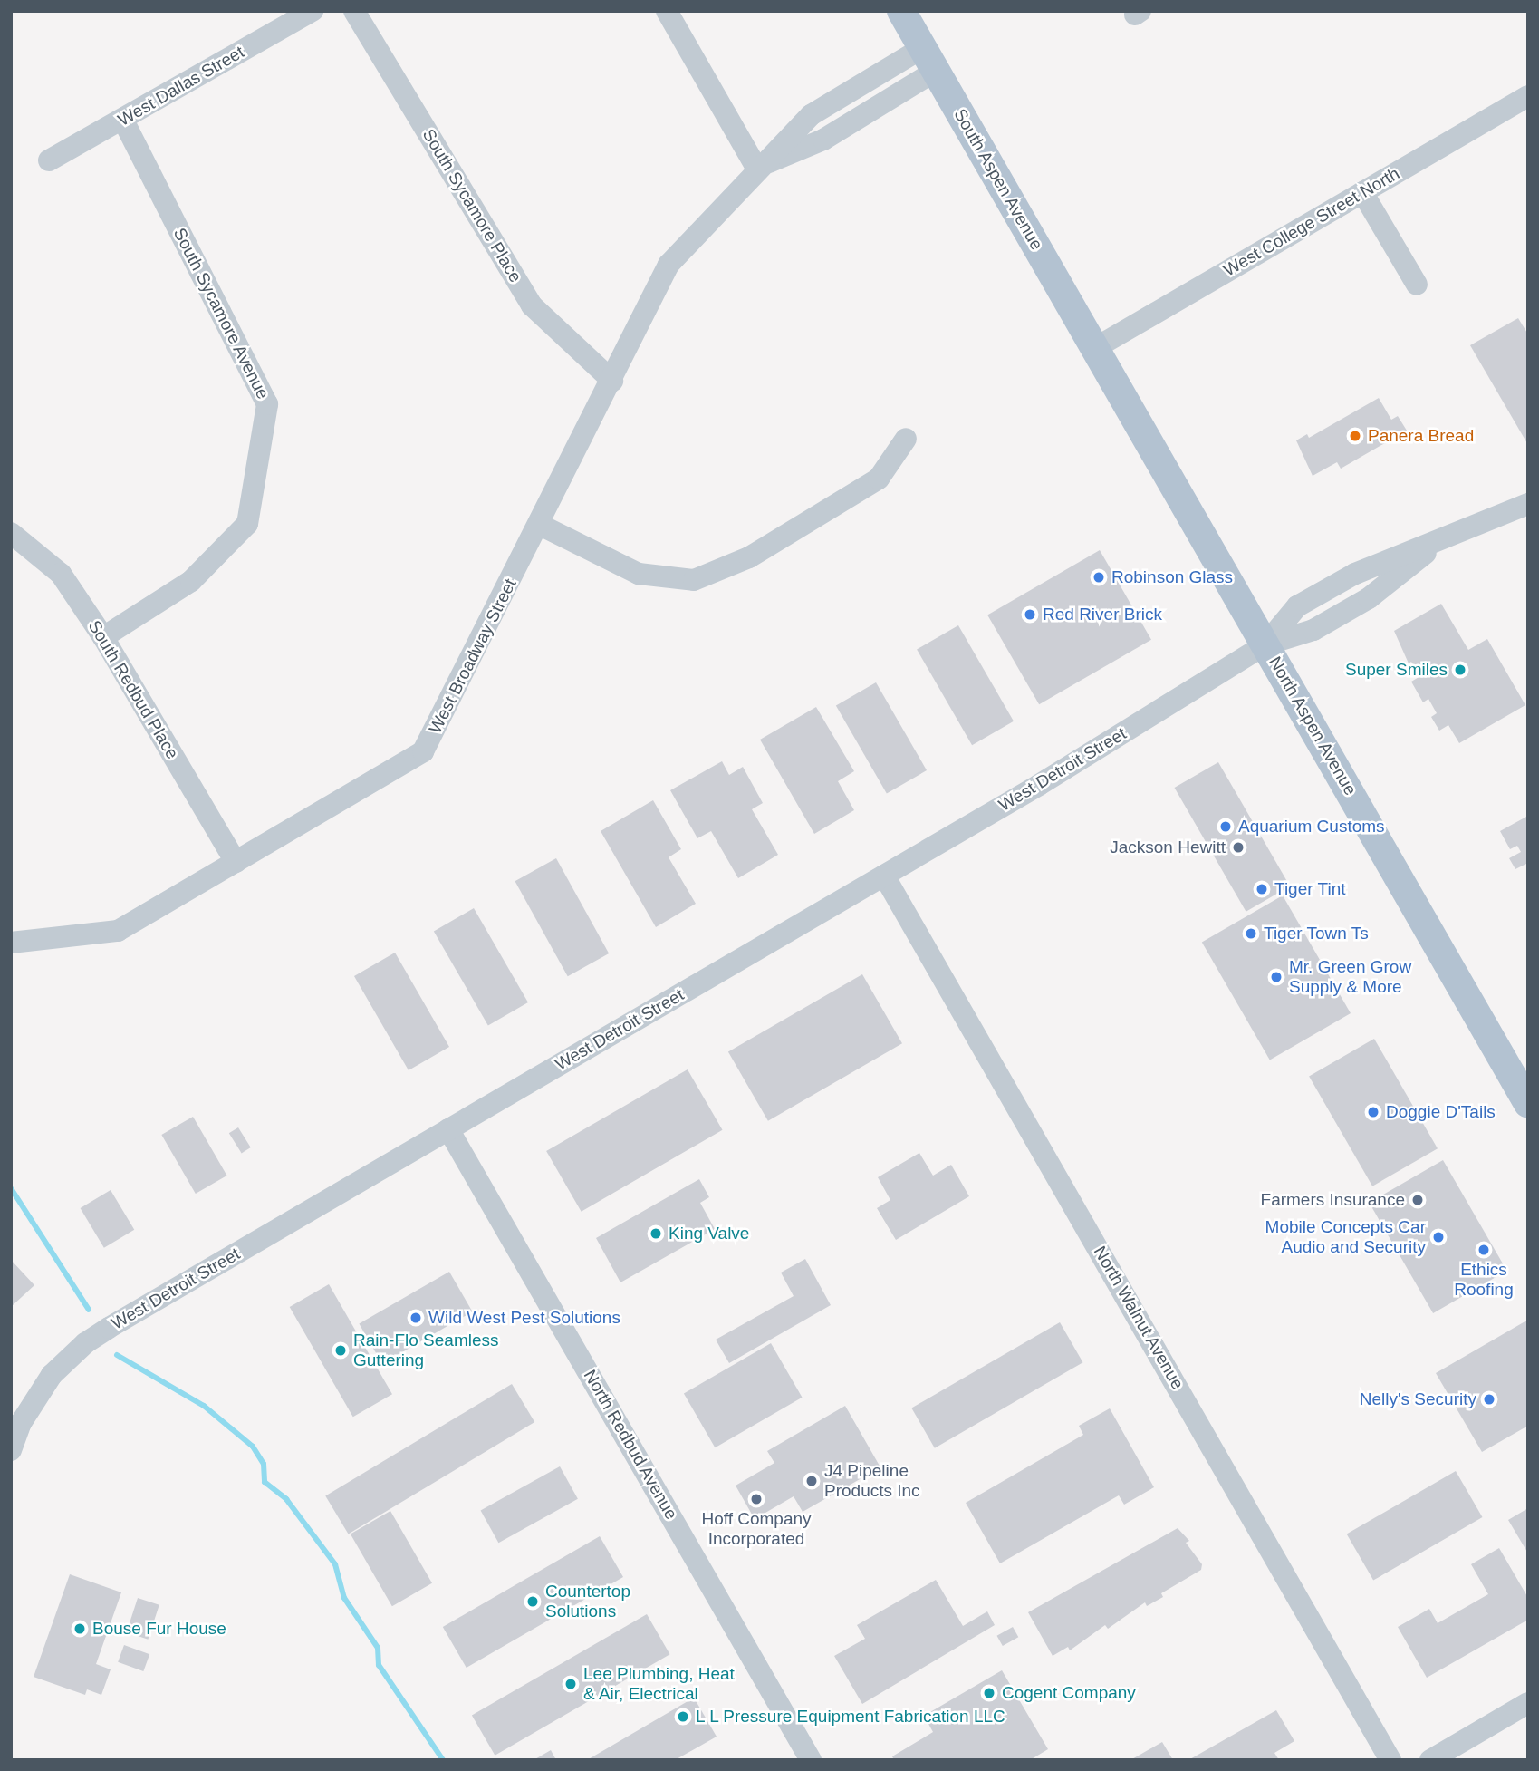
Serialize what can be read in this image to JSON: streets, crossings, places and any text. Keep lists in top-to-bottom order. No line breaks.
{"streets":{"main road":["South Aspen Avenue","North Aspen Avenue"],"street":["West Dallas Street","South Sycamore Place","West College Street North","South Sycamore Avenue","West Broadway Street","South Redbud Place","West Detroit Street","North Walnut Avenue","North Redbud Avenue"]},"crossings":[["West Dallas Street","South Sycamore Avenue"],["South Aspen Avenue","West College Street North"],["South Aspen Avenue","West Broadway Street"],["South Aspen Avenue","North Aspen Avenue"],["South Sycamore Place","West Broadway Street"],["West College Street North","North Aspen Avenue"],["South Sycamore Avenue","South Redbud Place"],["West Broadway Street","South Redbud Place"],["North Aspen Avenue","West Detroit Street"],["West Detroit Street","North Walnut Avenue"],["West Detroit Street","North Redbud Avenue"]],"places":["Panera Bread","Robinson Glass","Red River Brick","Super Smiles","Aquarium Customs","Jackson Hewitt","Tiger Tint","Tiger Town Ts","Mr. Green Grow Supply & More","Doggie D'Tails","Farmers Insurance","King Valve","Mobile Concepts Car Audio and Security","Ethics Roofing","Wild West Pest Solutions","Rain-Flo Seamless Guttering","Nelly's Security","J4 Pipeline Products Inc","Hoff Company Incorporated","Countertop Solutions","Bouse Fur House","Lee Plumbing, Heat & Air, Electrical","Cogent Company","L L Pressure Equipment Fabrication LLC"]}
